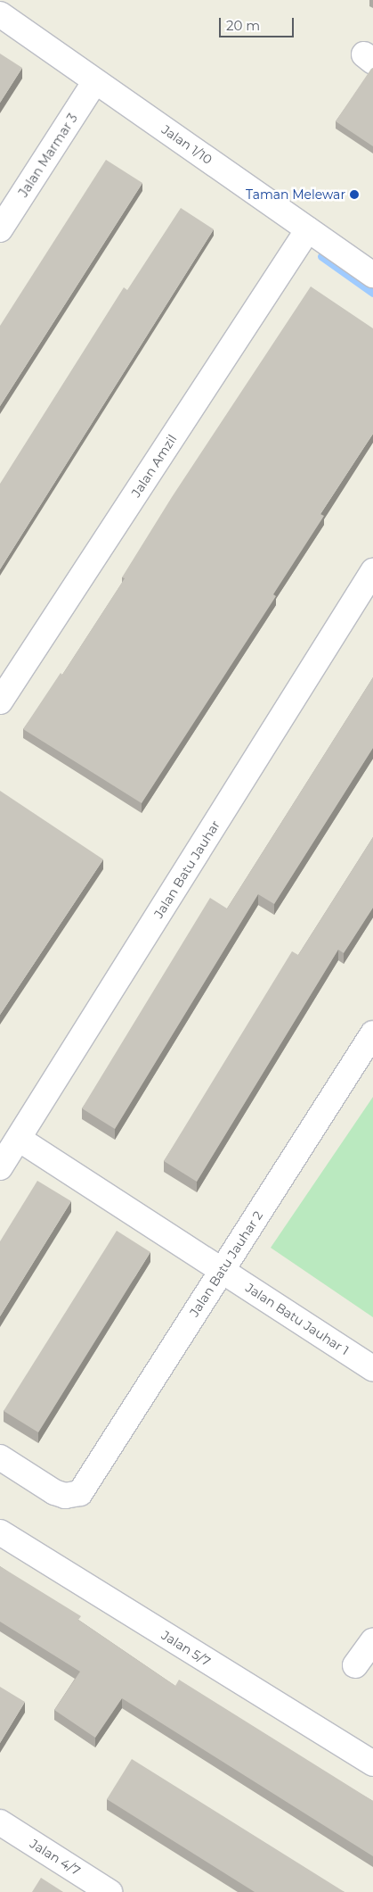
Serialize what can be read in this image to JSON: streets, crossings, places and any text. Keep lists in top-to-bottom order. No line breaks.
{"streets":{"street":["Jalan 1/10","Jalan Marmar 3","Jalan Amzil","Jalan Batu Jauhar","Jalan Batu Jauhar 2","Jalan Batu Jauhar 1","Jalan 5/7","Jalan 4/7"]},"crossings":[["Jalan 1/10","Jalan Marmar 3"],["Jalan 1/10","Jalan Amzil"],["Jalan Batu Jauhar","Jalan Batu Jauhar 1"],["Jalan Batu Jauhar 2","Jalan Batu Jauhar 1"]],"places":["Taman Melewar"],"scale_bar":"20 m"}
